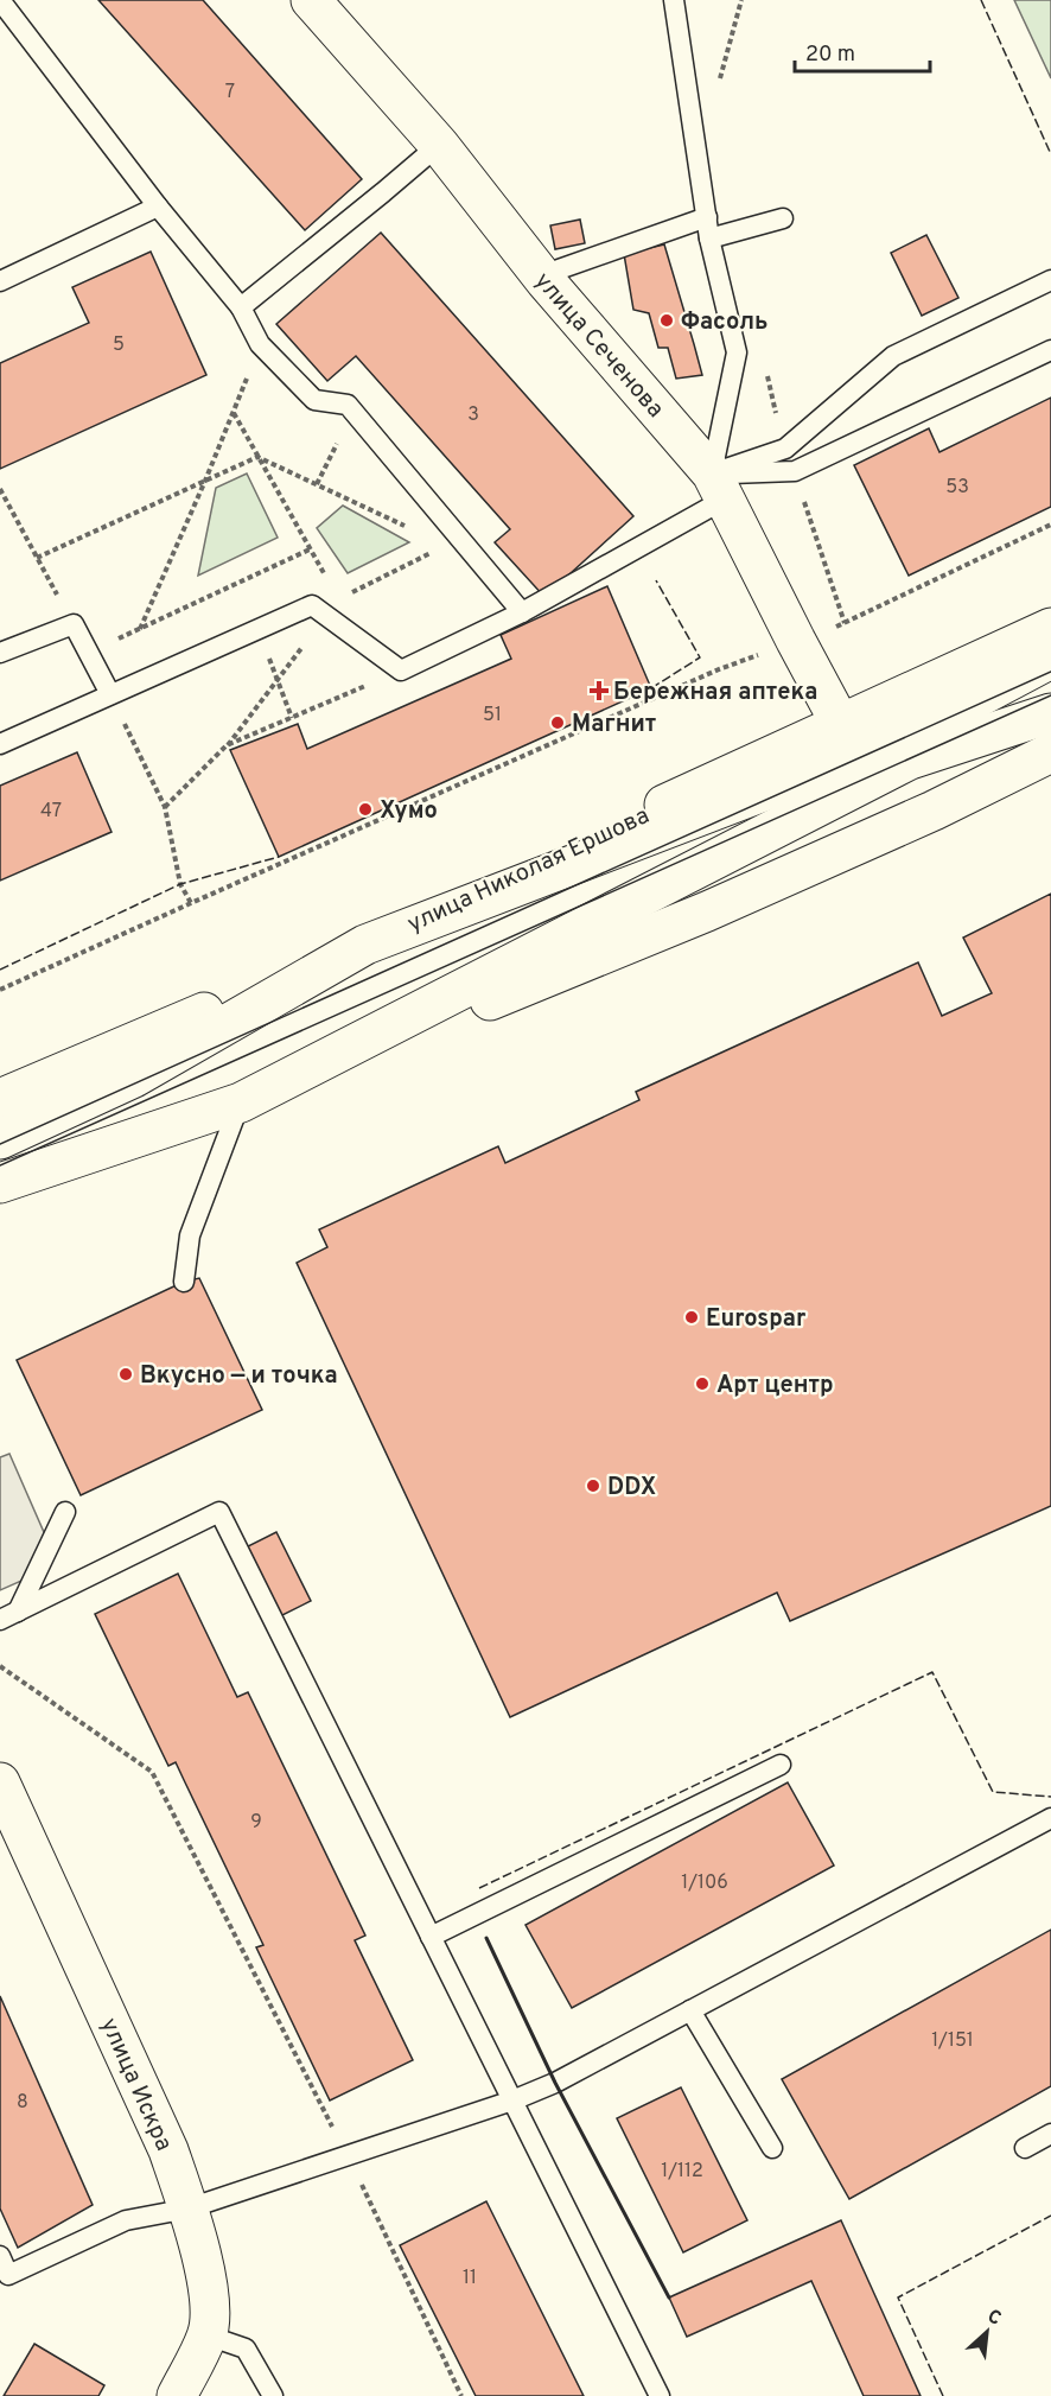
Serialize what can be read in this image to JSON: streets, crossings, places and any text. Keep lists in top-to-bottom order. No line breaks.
{"streets":{"main road":["улица Сеченова","улица Николая Ершова","улица Искра"]},"crossings":[["улица Сеченова","улица Николая Ершова"]],"places":{"other":["Фасоль","Магнит","Хумо","Eurospar","Вкусно — и точка","Арт центр","DDX"],"health":["Бережная аптека"]},"house_numbers":["7","5","3","53","51","47","9","1/106","1/151","8","1/112","11"],"scale_bar":"20 m","north":"top right"}
